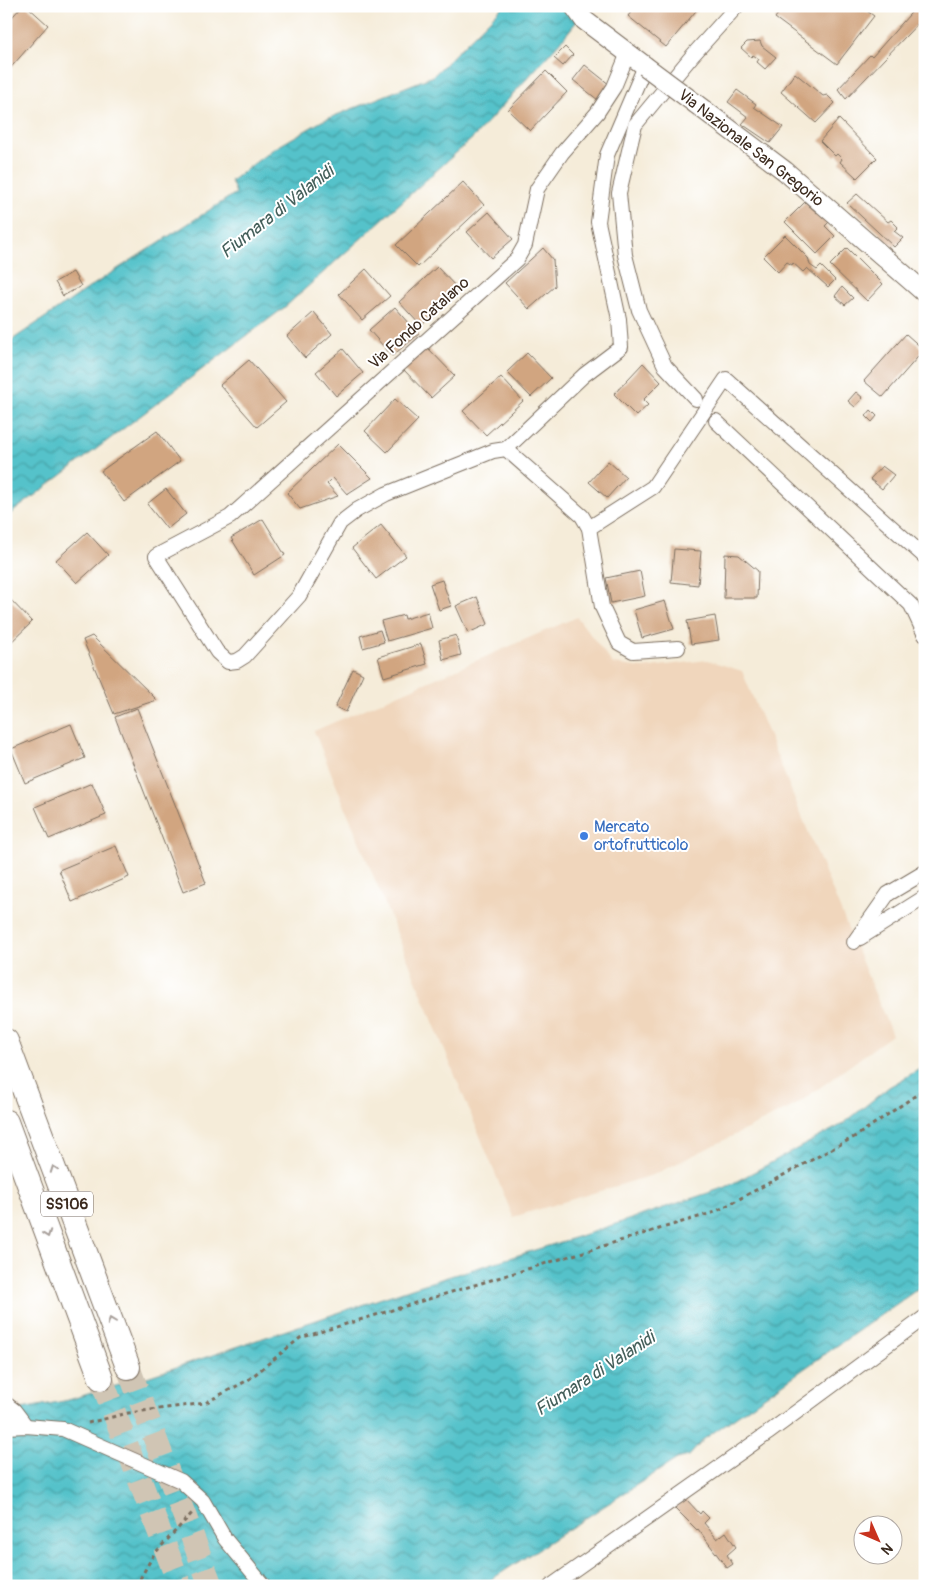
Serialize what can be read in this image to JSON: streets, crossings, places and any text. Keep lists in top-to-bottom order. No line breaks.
{"streets":{"highway":["SS106"],"street":["Via Nazionale San Gregorio","Via Fondo Catalano"]},"crossings":[["Via Nazionale San Gregorio","Via Fondo Catalano"]],"water":["Fiumara di Valanidi"],"places":["Mercato ortofrutticolo"],"north":"bottom right"}
